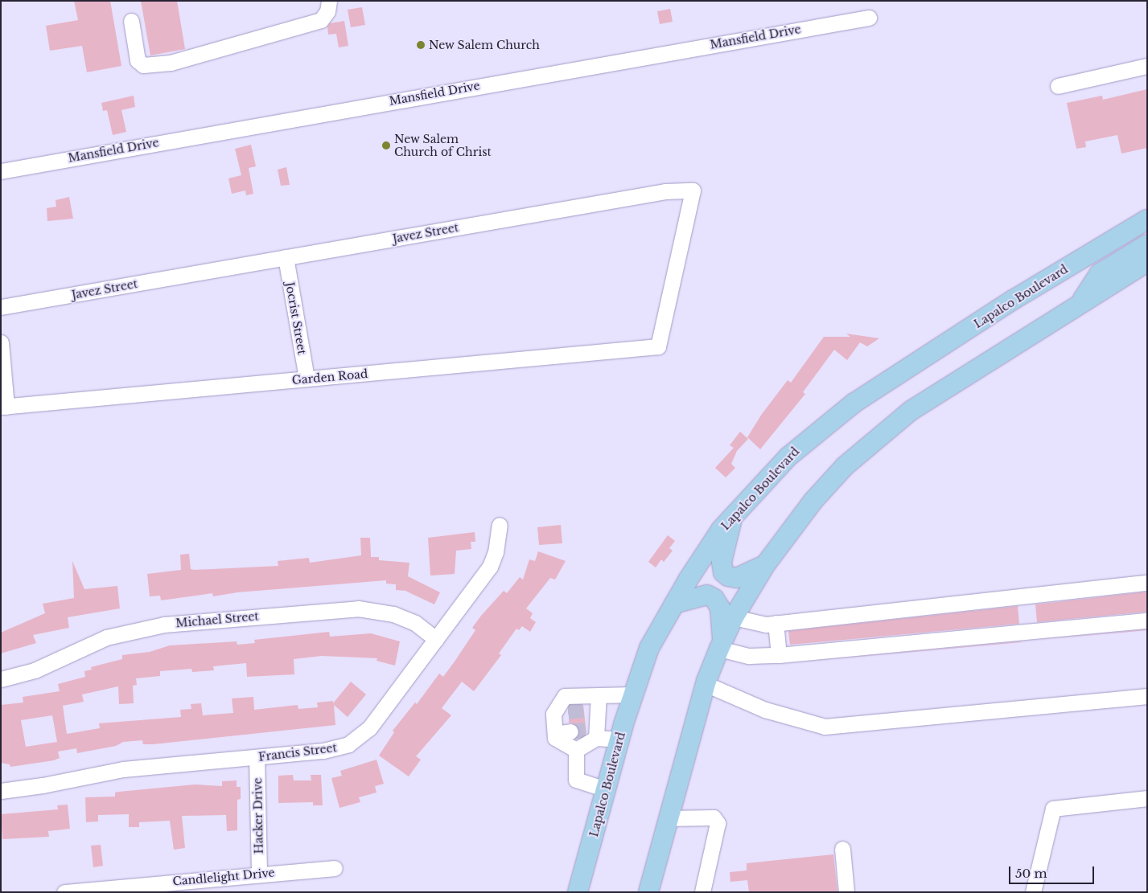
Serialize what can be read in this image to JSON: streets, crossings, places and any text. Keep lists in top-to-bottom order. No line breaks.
{"streets":{"main road":["Lapalco Boulevard"],"street":["Mansfield Drive","Javez Street","Jocrist Street","Garden Road","Michael Street","Francis Street","Hacker Drive","Candlelight Drive"]},"crossings":[["Javez Street","Jocrist Street"],["Javez Street","Garden Road"],["Jocrist Street","Garden Road"],["Michael Street","Francis Street"],["Francis Street","Hacker Drive"],["Hacker Drive","Candlelight Drive"]],"places":["New Salem Church","New Salem Church of Christ"],"scale_bar":"50 m"}
